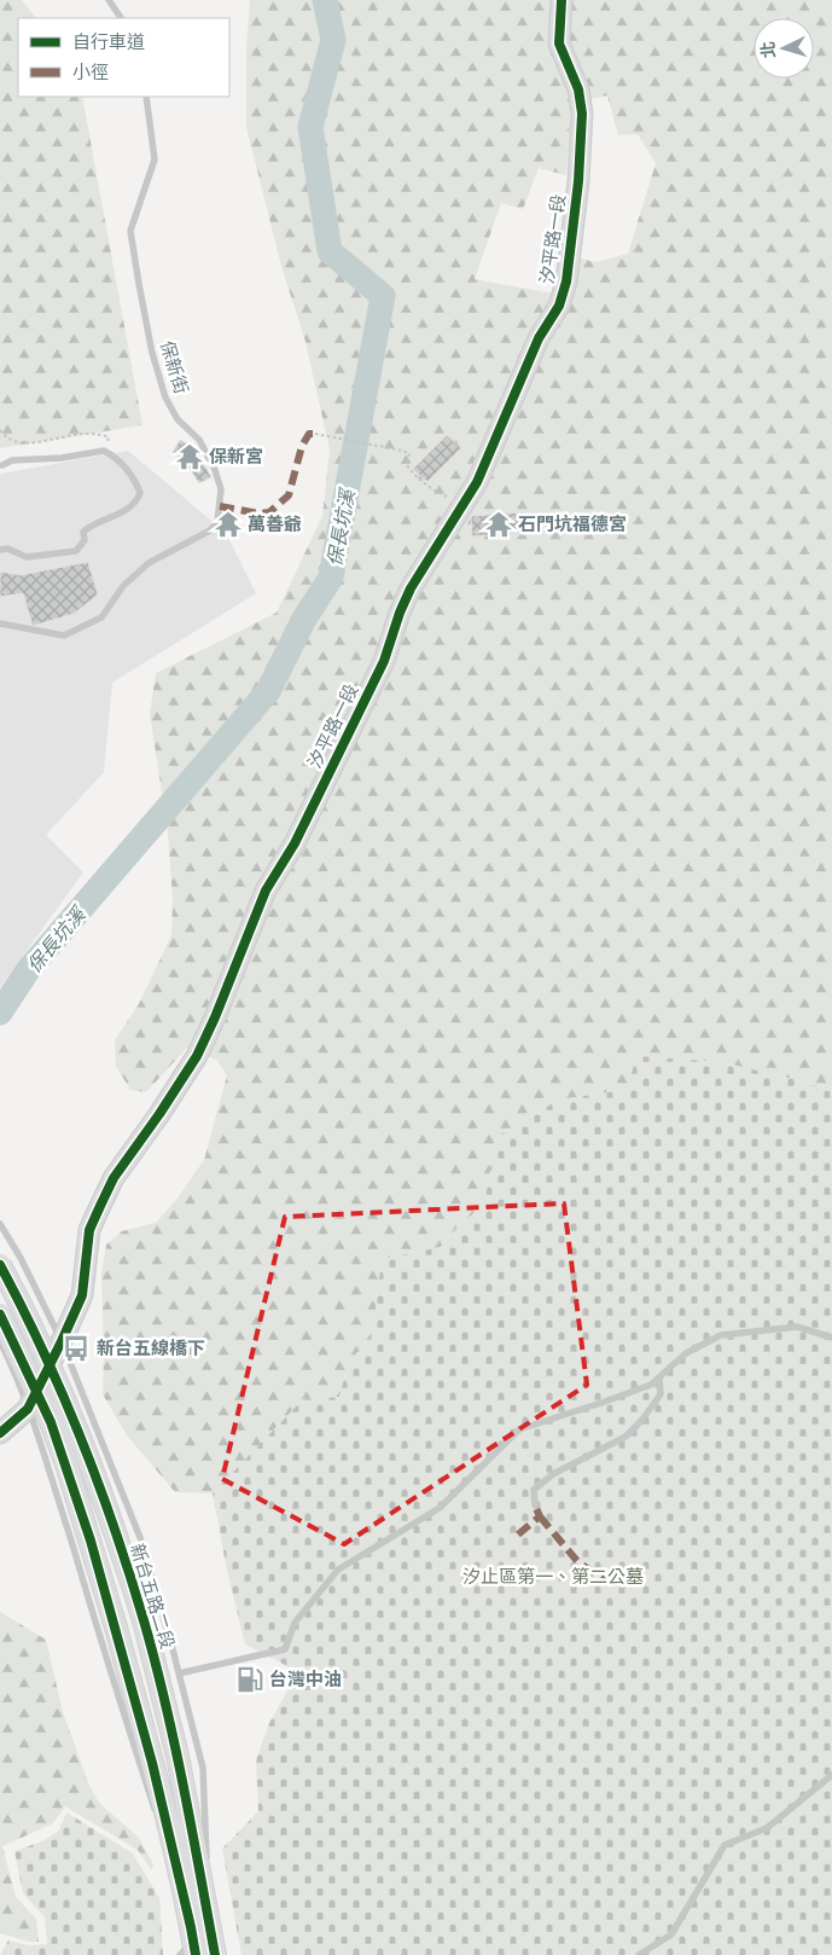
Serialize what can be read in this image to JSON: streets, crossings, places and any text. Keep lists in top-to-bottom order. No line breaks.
{"streets":{"main road":["新台五路二段"],"street":["汐平路一段"],"lane":["保新街"]},"water":["保長坑溪"],"parks":["汐止區第一、第二公墓"],"places":{"temple":["保新宮","萬善爺","石門坑福德宮"],"bus stop":["新台五線橋下"],"fuel station":["台灣中油"]},"legend":["自行車道","小徑"],"north":"left"}
